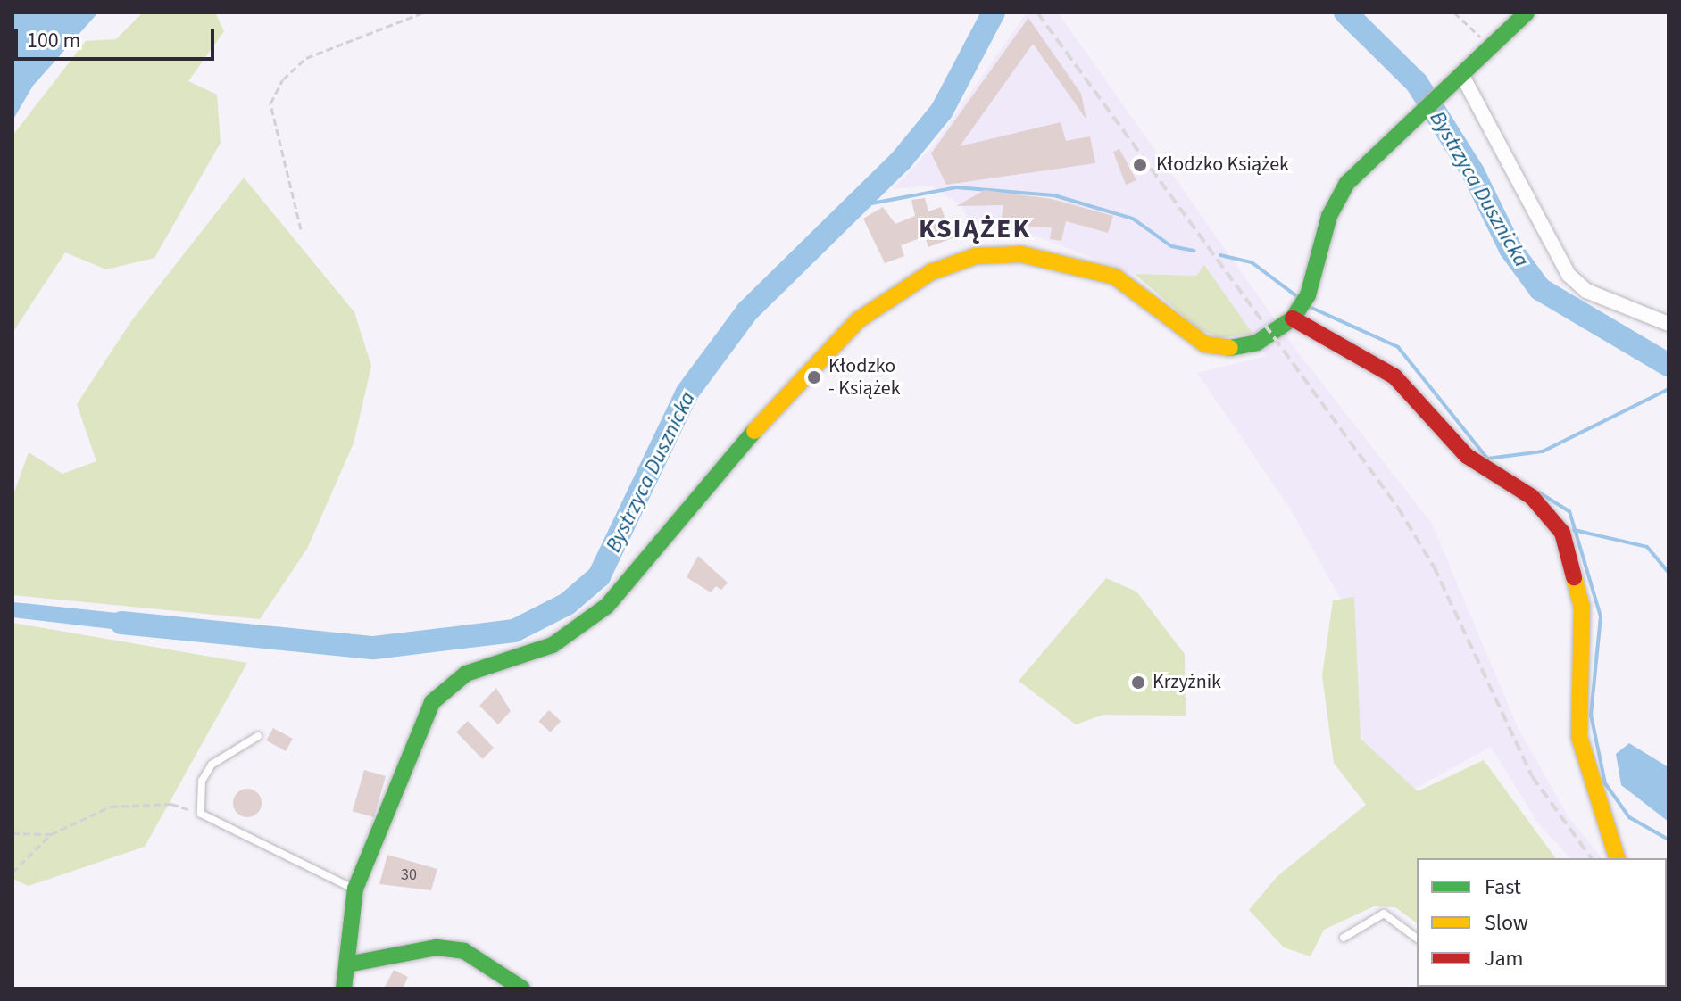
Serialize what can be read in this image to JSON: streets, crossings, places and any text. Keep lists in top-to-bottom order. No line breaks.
{"districts":["KSIĄŻEK"],"water":["Bystrzyca Dusznicka"],"places":["Kłodzko Książek","Kłodzko - Książek","Krzyżnik"],"house_numbers":["30"],"legend":["Fast","Slow","Jam"],"scale_bar":"100 m"}
